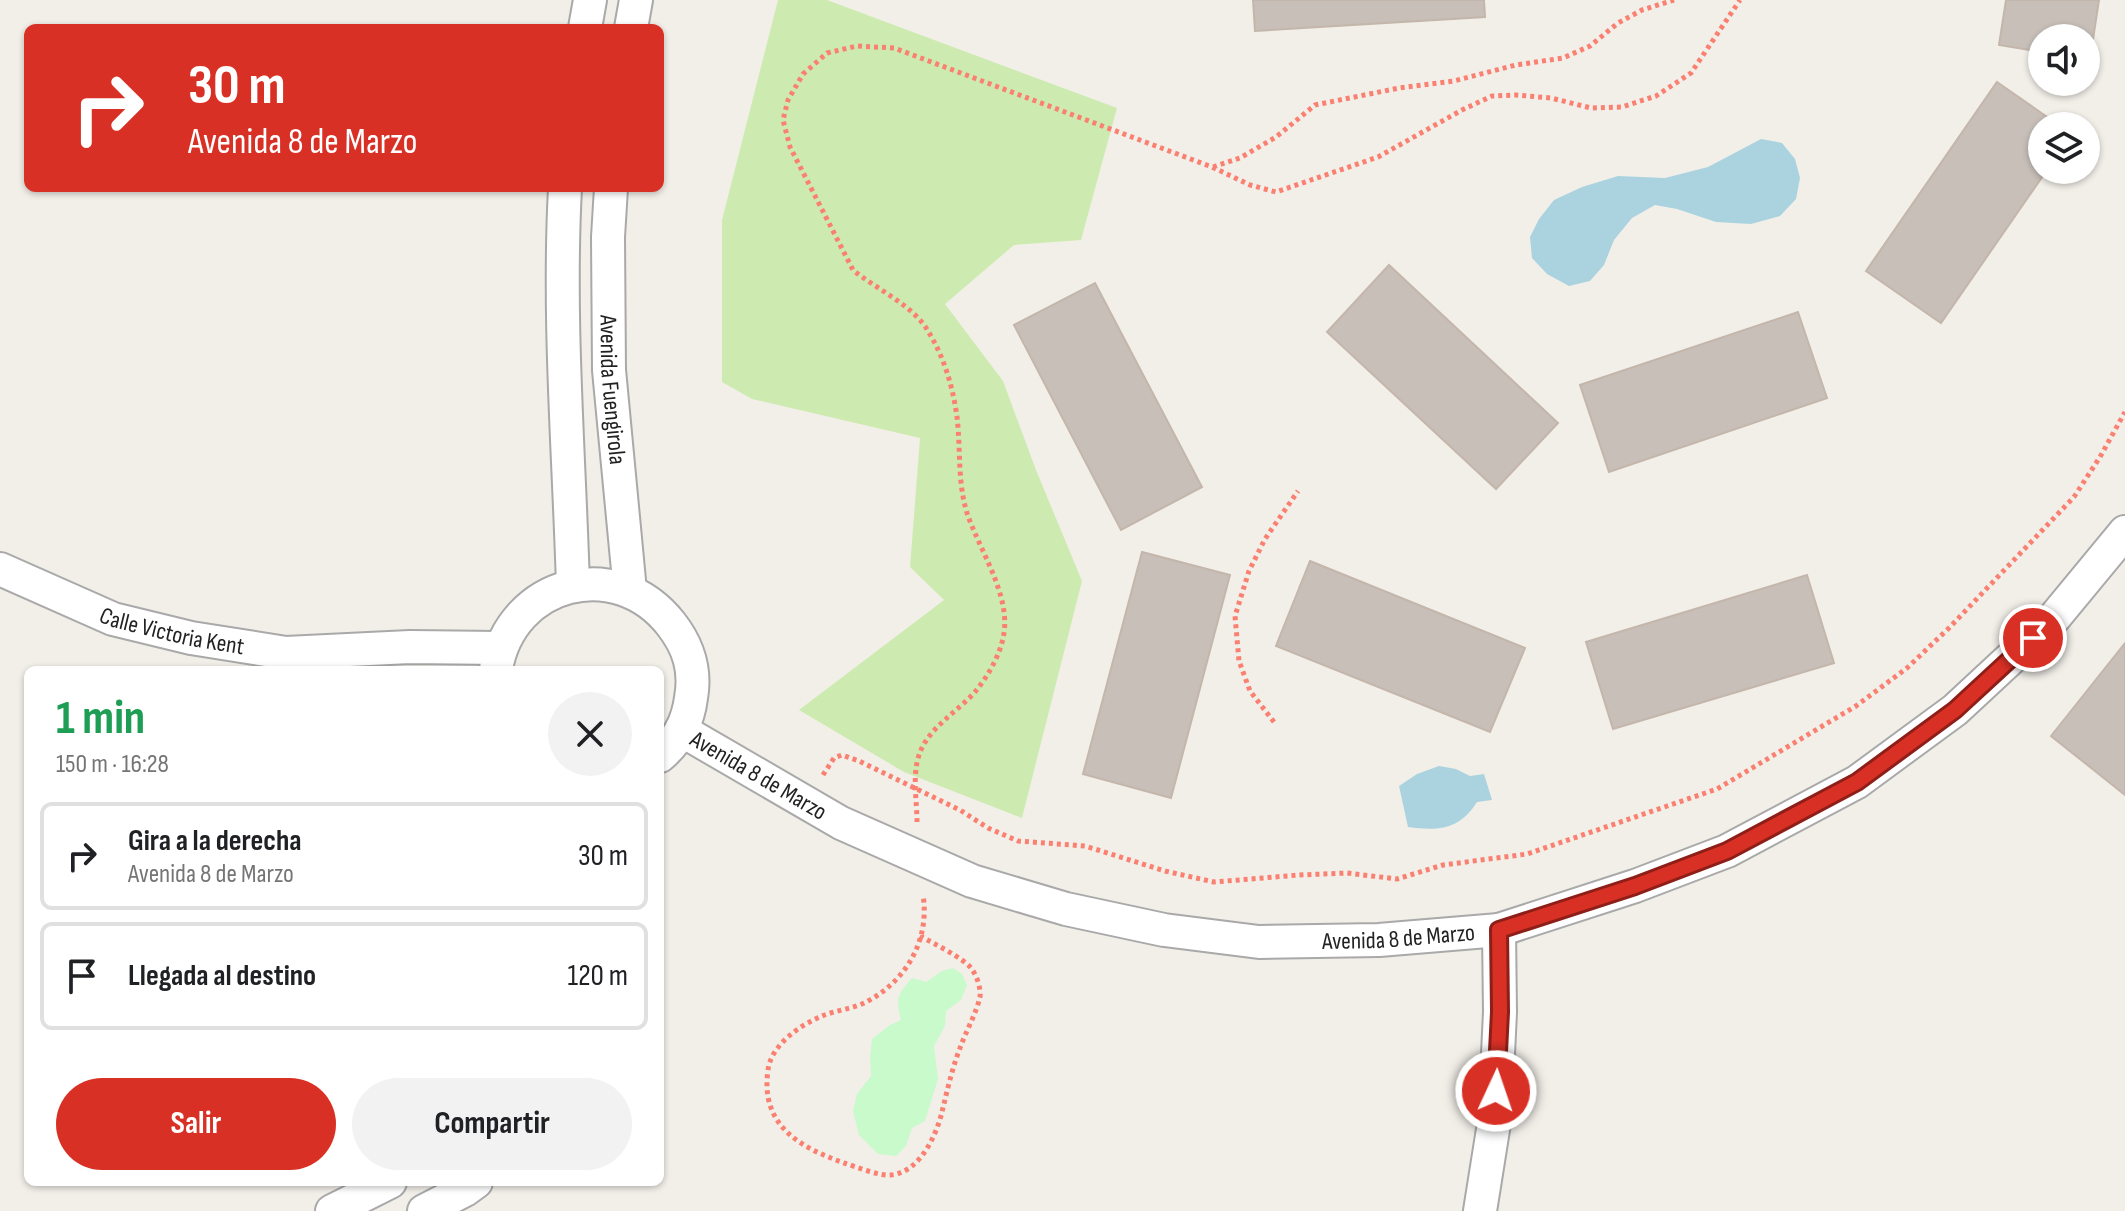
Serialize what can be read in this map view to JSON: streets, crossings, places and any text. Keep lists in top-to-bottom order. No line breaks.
{"streets":{"street":["Avenida Fuengirola","Calle Victoria Kent","Avenida 8 de Marzo"]},"page":{"turn":["30 m","Avenida 8 de Marzo"],"heading":["1 min","150 m · 16:28"],"list":[{"name":"Gira a la derecha","note":"Avenida 8 de Marzo","value":"30 m"},{"name":"Llegada al destino","value":"120 m"}],"buttons":["Salir","Compartir"]}}
